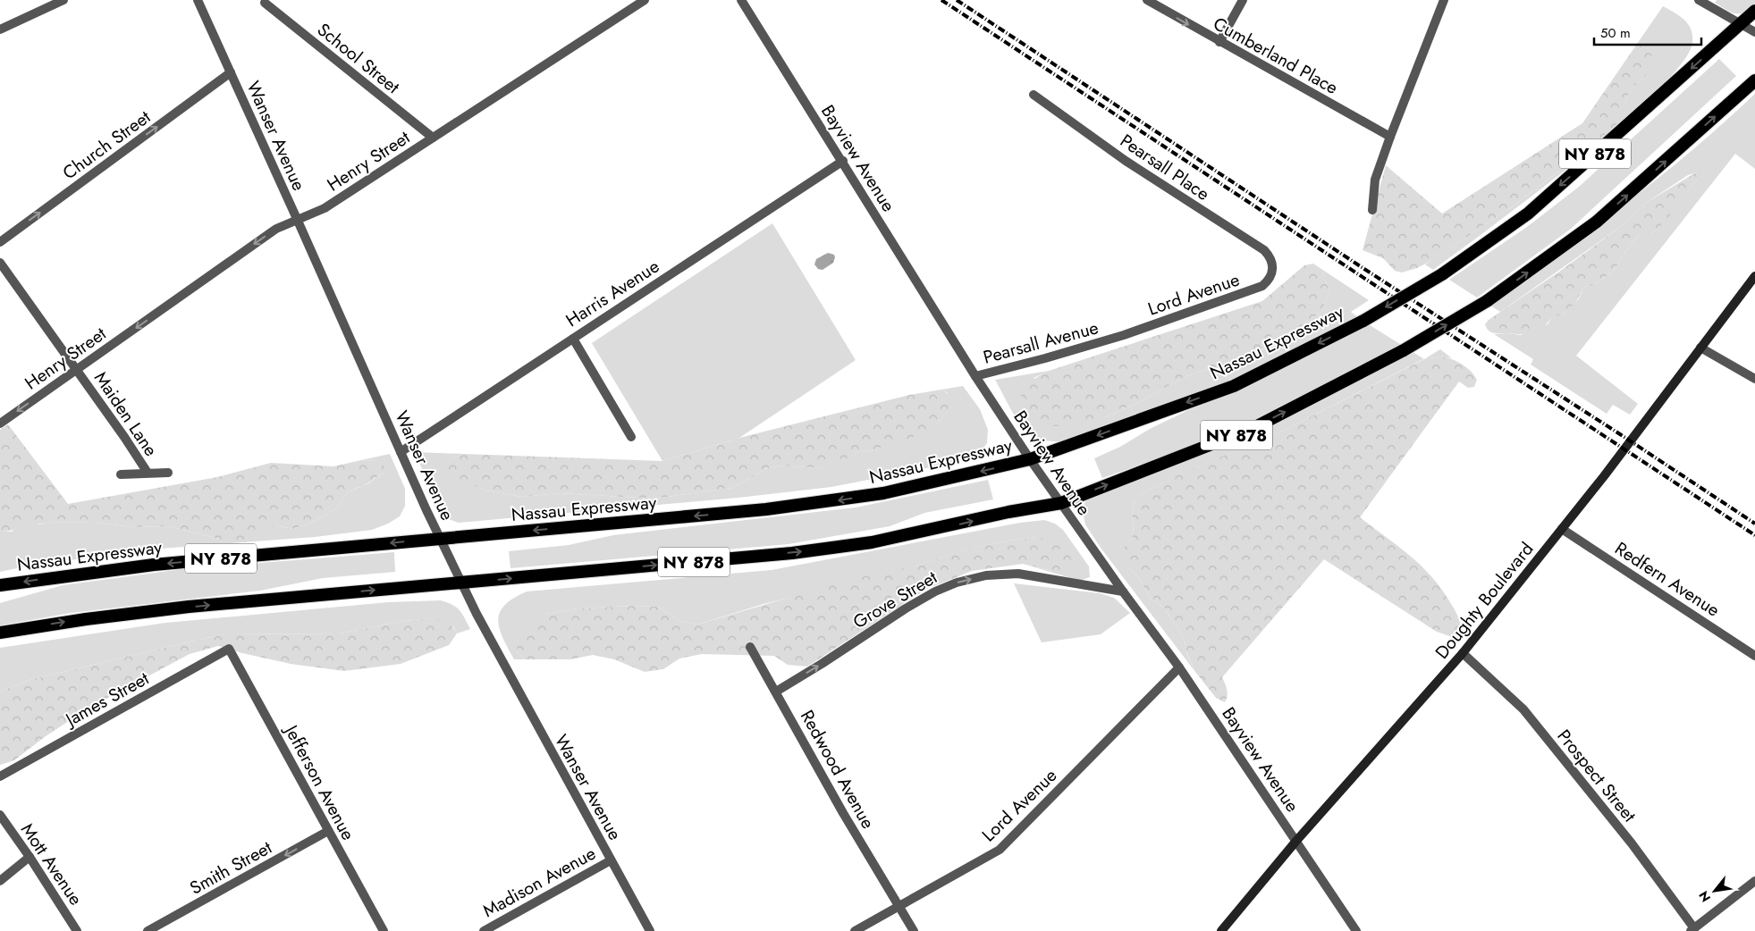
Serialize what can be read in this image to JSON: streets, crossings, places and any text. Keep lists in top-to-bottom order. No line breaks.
{"streets":{"highway":["NY 878","Nassau Expressway"],"main road":["Doughty Boulevard"],"street":["Cumberland Place","School Street","Wanser Avenue","Church Street","Bayview Avenue","Henry Street","Pearsall Place","Harris Avenue","Lord Avenue","Pearsall Avenue","Maiden Lane","Redfern Avenue","Grove Street","James Street","Redwood Avenue","Prospect Street","Jefferson Avenue","Mott Avenue","Smith Street","Madison Avenue"]},"crossings":[["School Street","Henry Street"],["Wanser Avenue","Church Street"],["Wanser Avenue","NY 878"],["Wanser Avenue","Henry Street"],["Wanser Avenue","Harris Avenue"],["Wanser Avenue","Nassau Expressway"],["Wanser Avenue","Madison Avenue"],["NY 878","Bayview Avenue"],["Bayview Avenue","Harris Avenue"],["Bayview Avenue","Lord Avenue"],["Bayview Avenue","Pearsall Avenue"],["Bayview Avenue","Nassau Expressway"],["Bayview Avenue","Grove Street"],["Bayview Avenue","Doughty Boulevard"],["Henry Street","Maiden Lane"],["Pearsall Place","Lord Avenue"],["Lord Avenue","Pearsall Avenue"],["Lord Avenue","Redwood Avenue"],["Redfern Avenue","Doughty Boulevard"],["Grove Street","Redwood Avenue"],["Doughty Boulevard","Prospect Street"],["James Street","Jefferson Avenue"],["Jefferson Avenue","Smith Street"]],"one_way":["Church Street","Henry Street","Grove Street","Smith Street"],"scale_bar":"50 m","north":"bottom left"}
